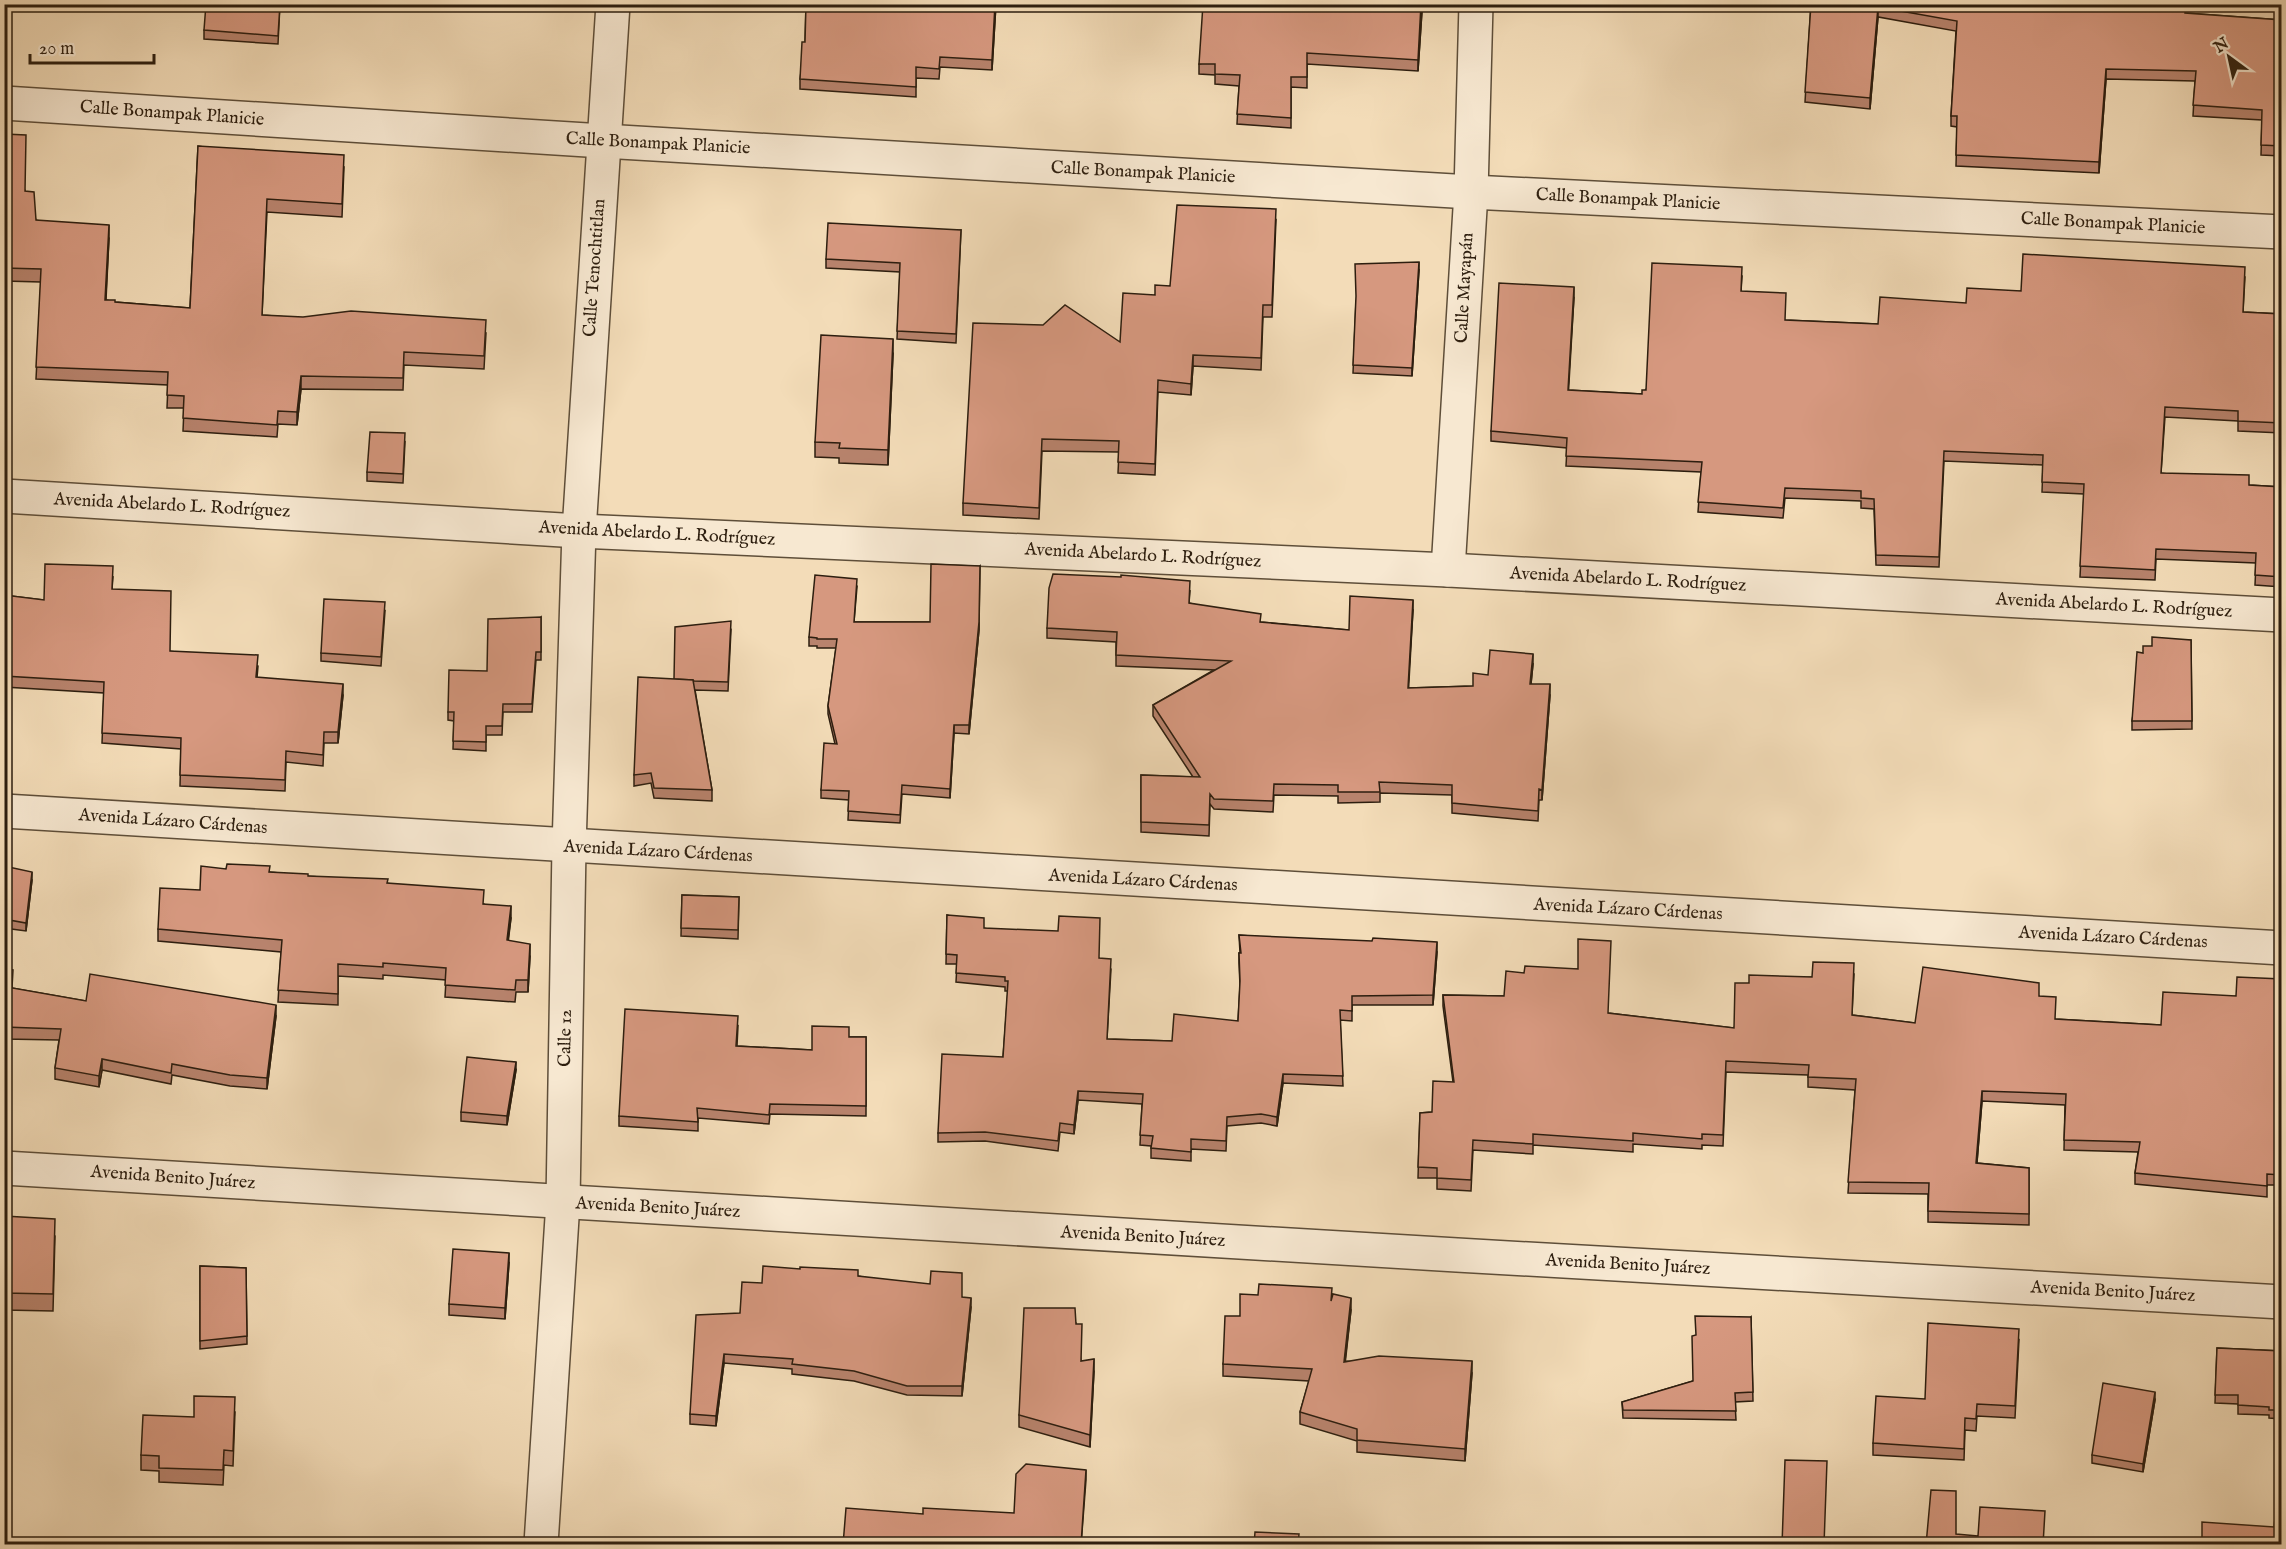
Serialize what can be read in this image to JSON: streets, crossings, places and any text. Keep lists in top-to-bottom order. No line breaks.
{"streets":{"street":["Calle Bonampak Planicie","Calle Tenochtitlan","Calle Mayapán","Avenida Abelardo L. Rodríguez","Avenida Lázaro Cárdenas","Calle 12","Avenida Benito Juárez"]},"crossings":[["Calle Bonampak Planicie","Calle Tenochtitlan"],["Calle Bonampak Planicie","Calle Mayapán"],["Calle Tenochtitlan","Avenida Abelardo L. Rodríguez"],["Calle Tenochtitlan","Calle 12"],["Calle Mayapán","Avenida Abelardo L. Rodríguez"],["Avenida Abelardo L. Rodríguez","Calle 12"],["Avenida Lázaro Cárdenas","Calle 12"],["Calle 12","Avenida Benito Juárez"]],"scale_bar":"20 m","north":"top left"}
